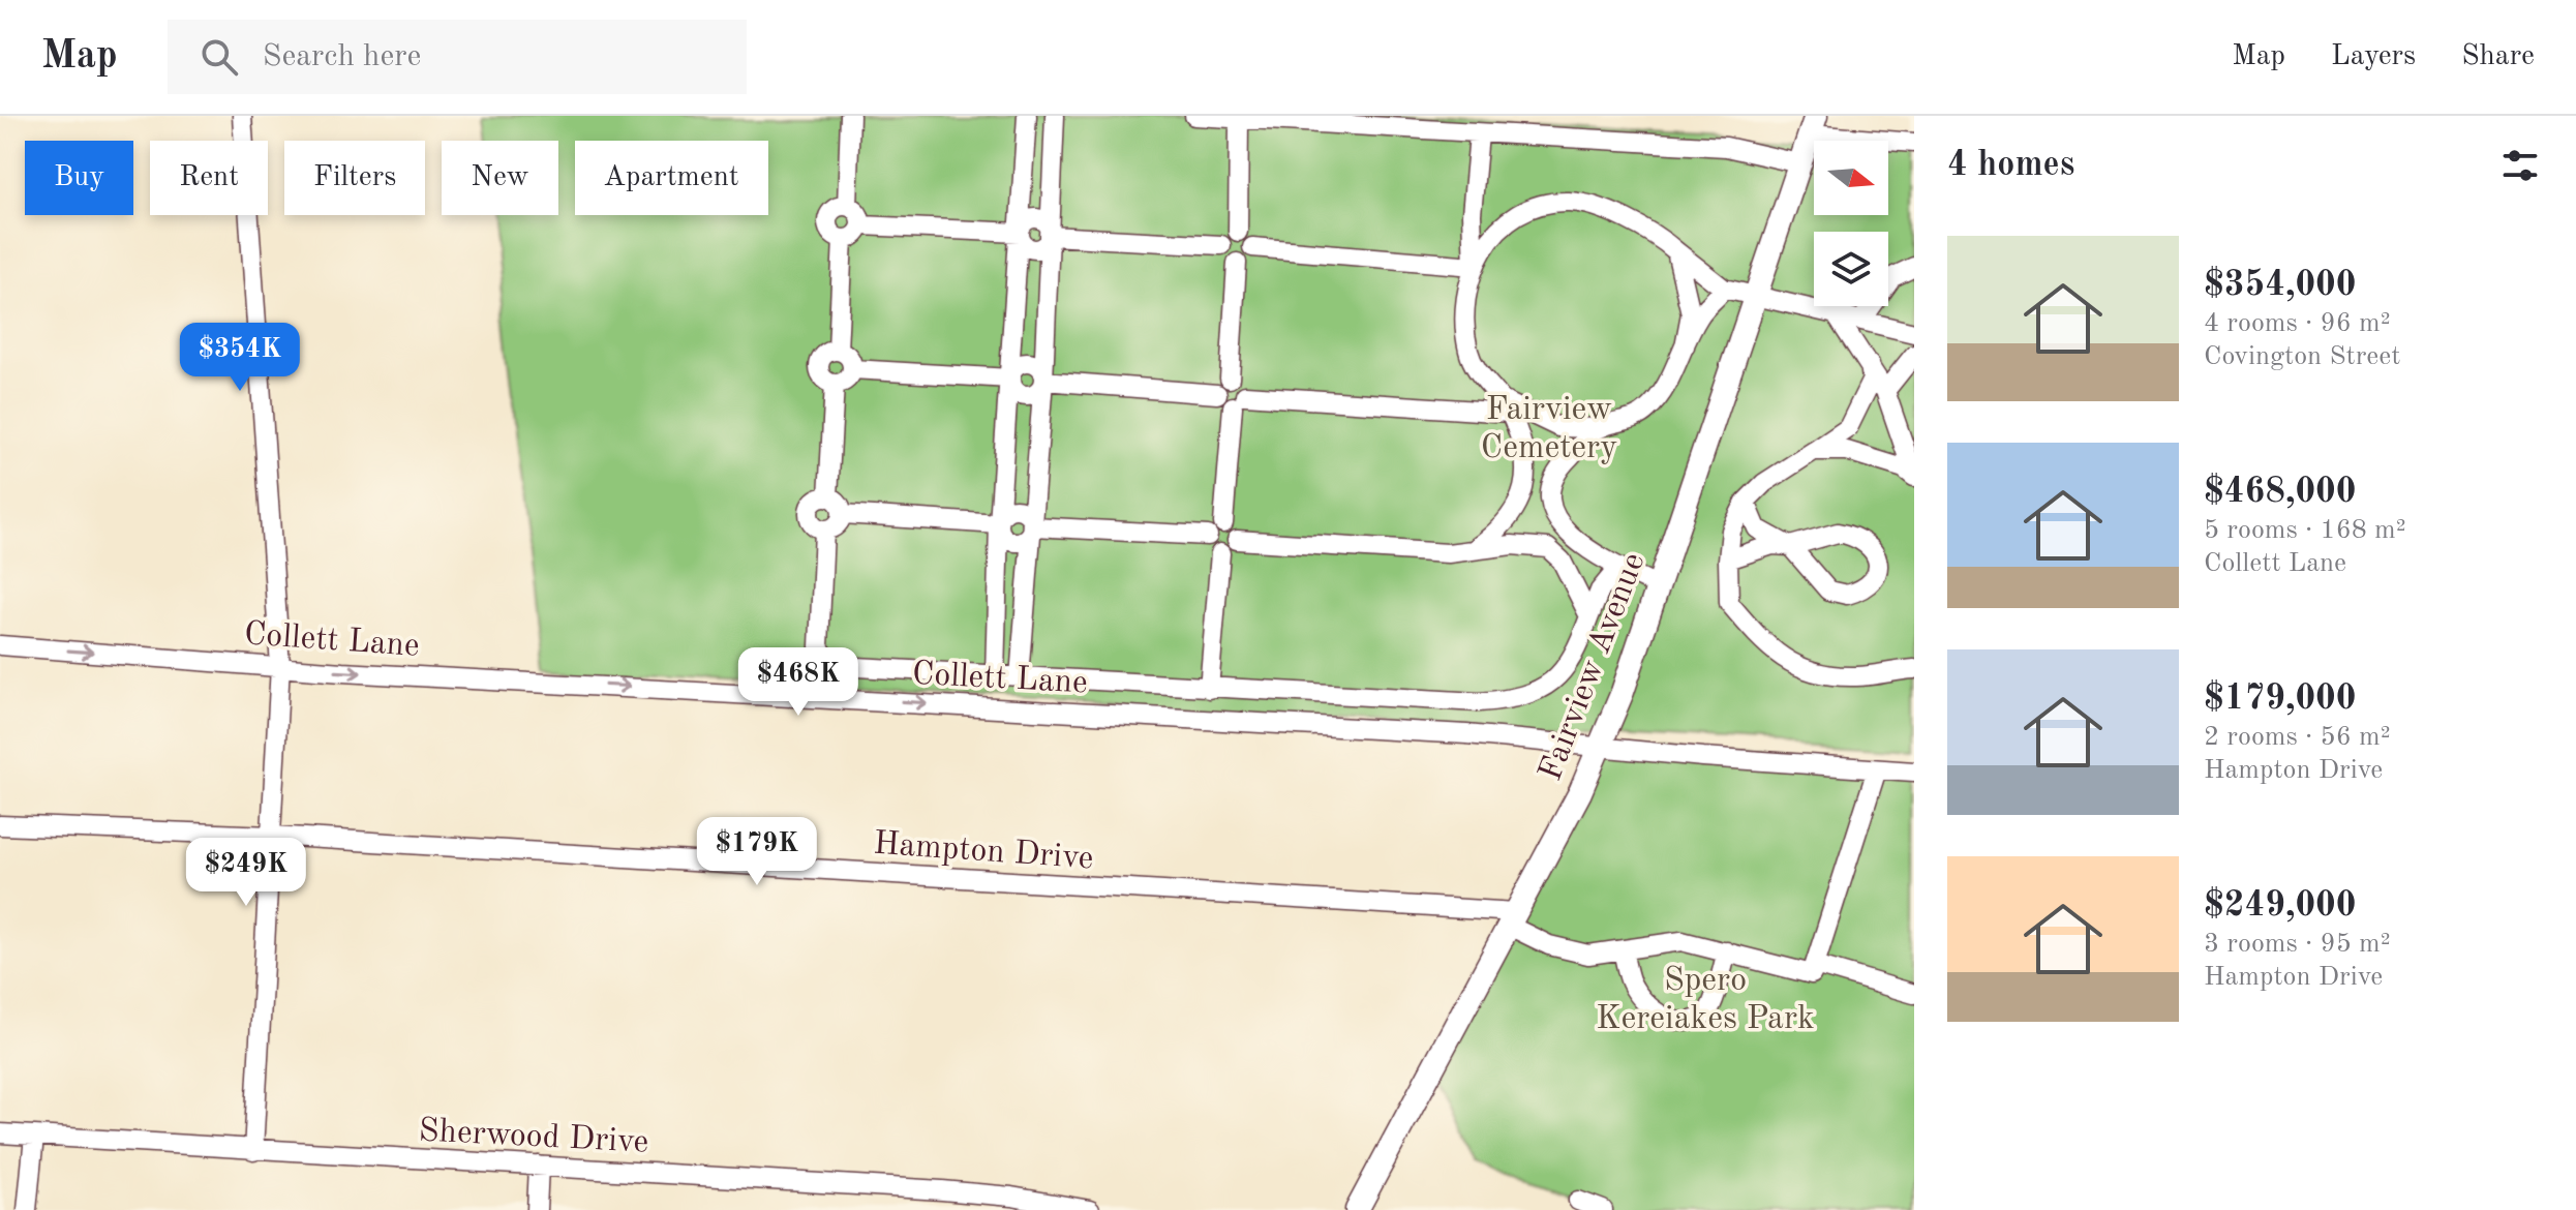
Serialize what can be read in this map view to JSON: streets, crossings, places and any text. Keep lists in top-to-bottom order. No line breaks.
{"streets":{"main road":["Fairview Avenue"],"street":["Collett Lane","Hampton Drive","Sherwood Drive"]},"crossings":[["Collett Lane","Fairview Avenue"],["Fairview Avenue","Hampton Drive"]],"one_way":["Collett Lane"],"parks":["Fairview Cemetery","Spero Kereiakes Park"],"north":"right","page":{"header":"Map","search":"Search here","nav":["Map","Layers","Share"],"heading":"4 homes","chip":["Buy","Rent","Filters","New","Apartment"],"list":[{"name":"$354,000","note":"4 rooms · 96 m² · Covington Street"},{"name":"$468,000","note":"5 rooms · 168 m² · Collett Lane"},{"name":"$179,000","note":"2 rooms · 56 m² · Hampton Drive"},{"name":"$249,000","note":"3 rooms · 95 m² · Hampton Drive"}],"price":["$354K","$468K","$179K","$249K"]}}
